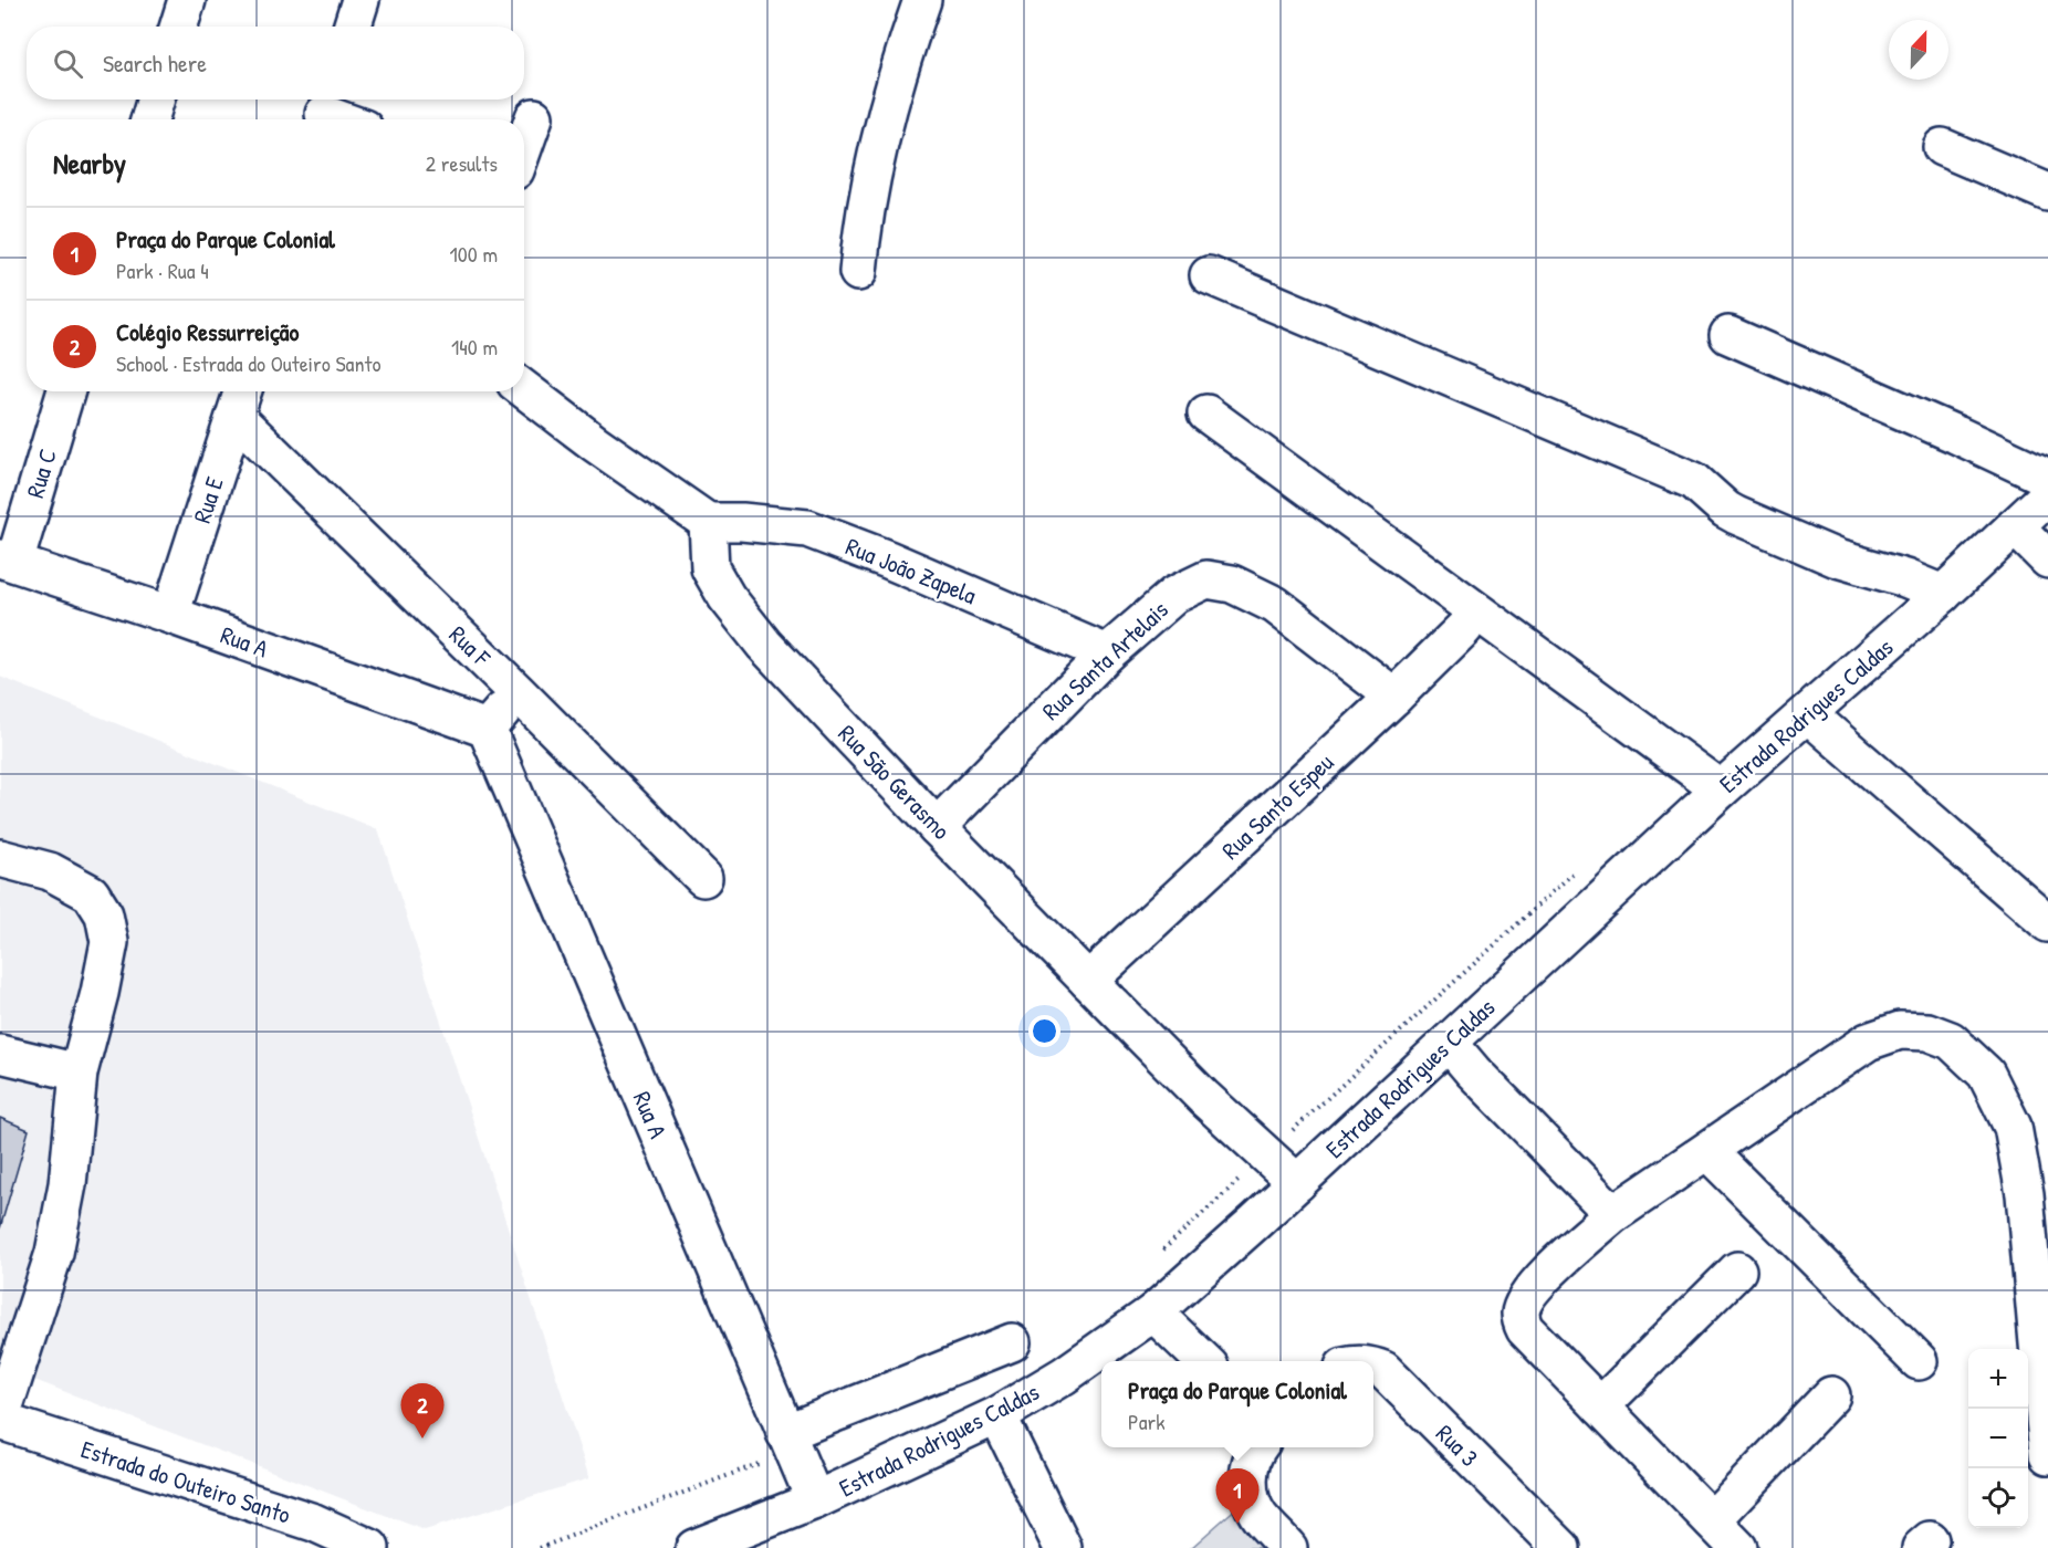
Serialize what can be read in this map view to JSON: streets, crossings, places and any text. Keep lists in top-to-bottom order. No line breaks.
{"streets":{"street":["Rua C","Rua E","Rua João Zapela","Rua A","Rua F","Rua Santa Artelais","Estrada Rodrigues Caldas","Rua São Gerasmo","Rua Santo Espeu","Rua 3","Estrada do Outeiro Santo"]},"crossings":[["Rua C","Rua A"],["Rua E","Rua A"],["Rua E","Rua F"],["Rua João Zapela","Rua Santa Artelais"],["Rua João Zapela","Rua São Gerasmo"],["Rua A","Estrada Rodrigues Caldas"],["Rua Santa Artelais","Rua São Gerasmo"],["Rua Santa Artelais","Rua Santo Espeu"],["Estrada Rodrigues Caldas","Rua São Gerasmo"],["Rua São Gerasmo","Rua Santo Espeu"]],"north":"top","page":{"search":"Search here","heading":["Nearby","2 results"],"list":[{"mark":"1","name":"Praça do Parque Colonial","note":"Park · Rua 4","value":"100 m"},{"mark":"2","name":"Colégio Ressurreição","note":"School · Estrada do Outeiro Santo","value":"140 m"}],"map_buttons":["+","−"],"popup":["Praça do Parque Colonial","Park"],"pins":["2","1"]}}
